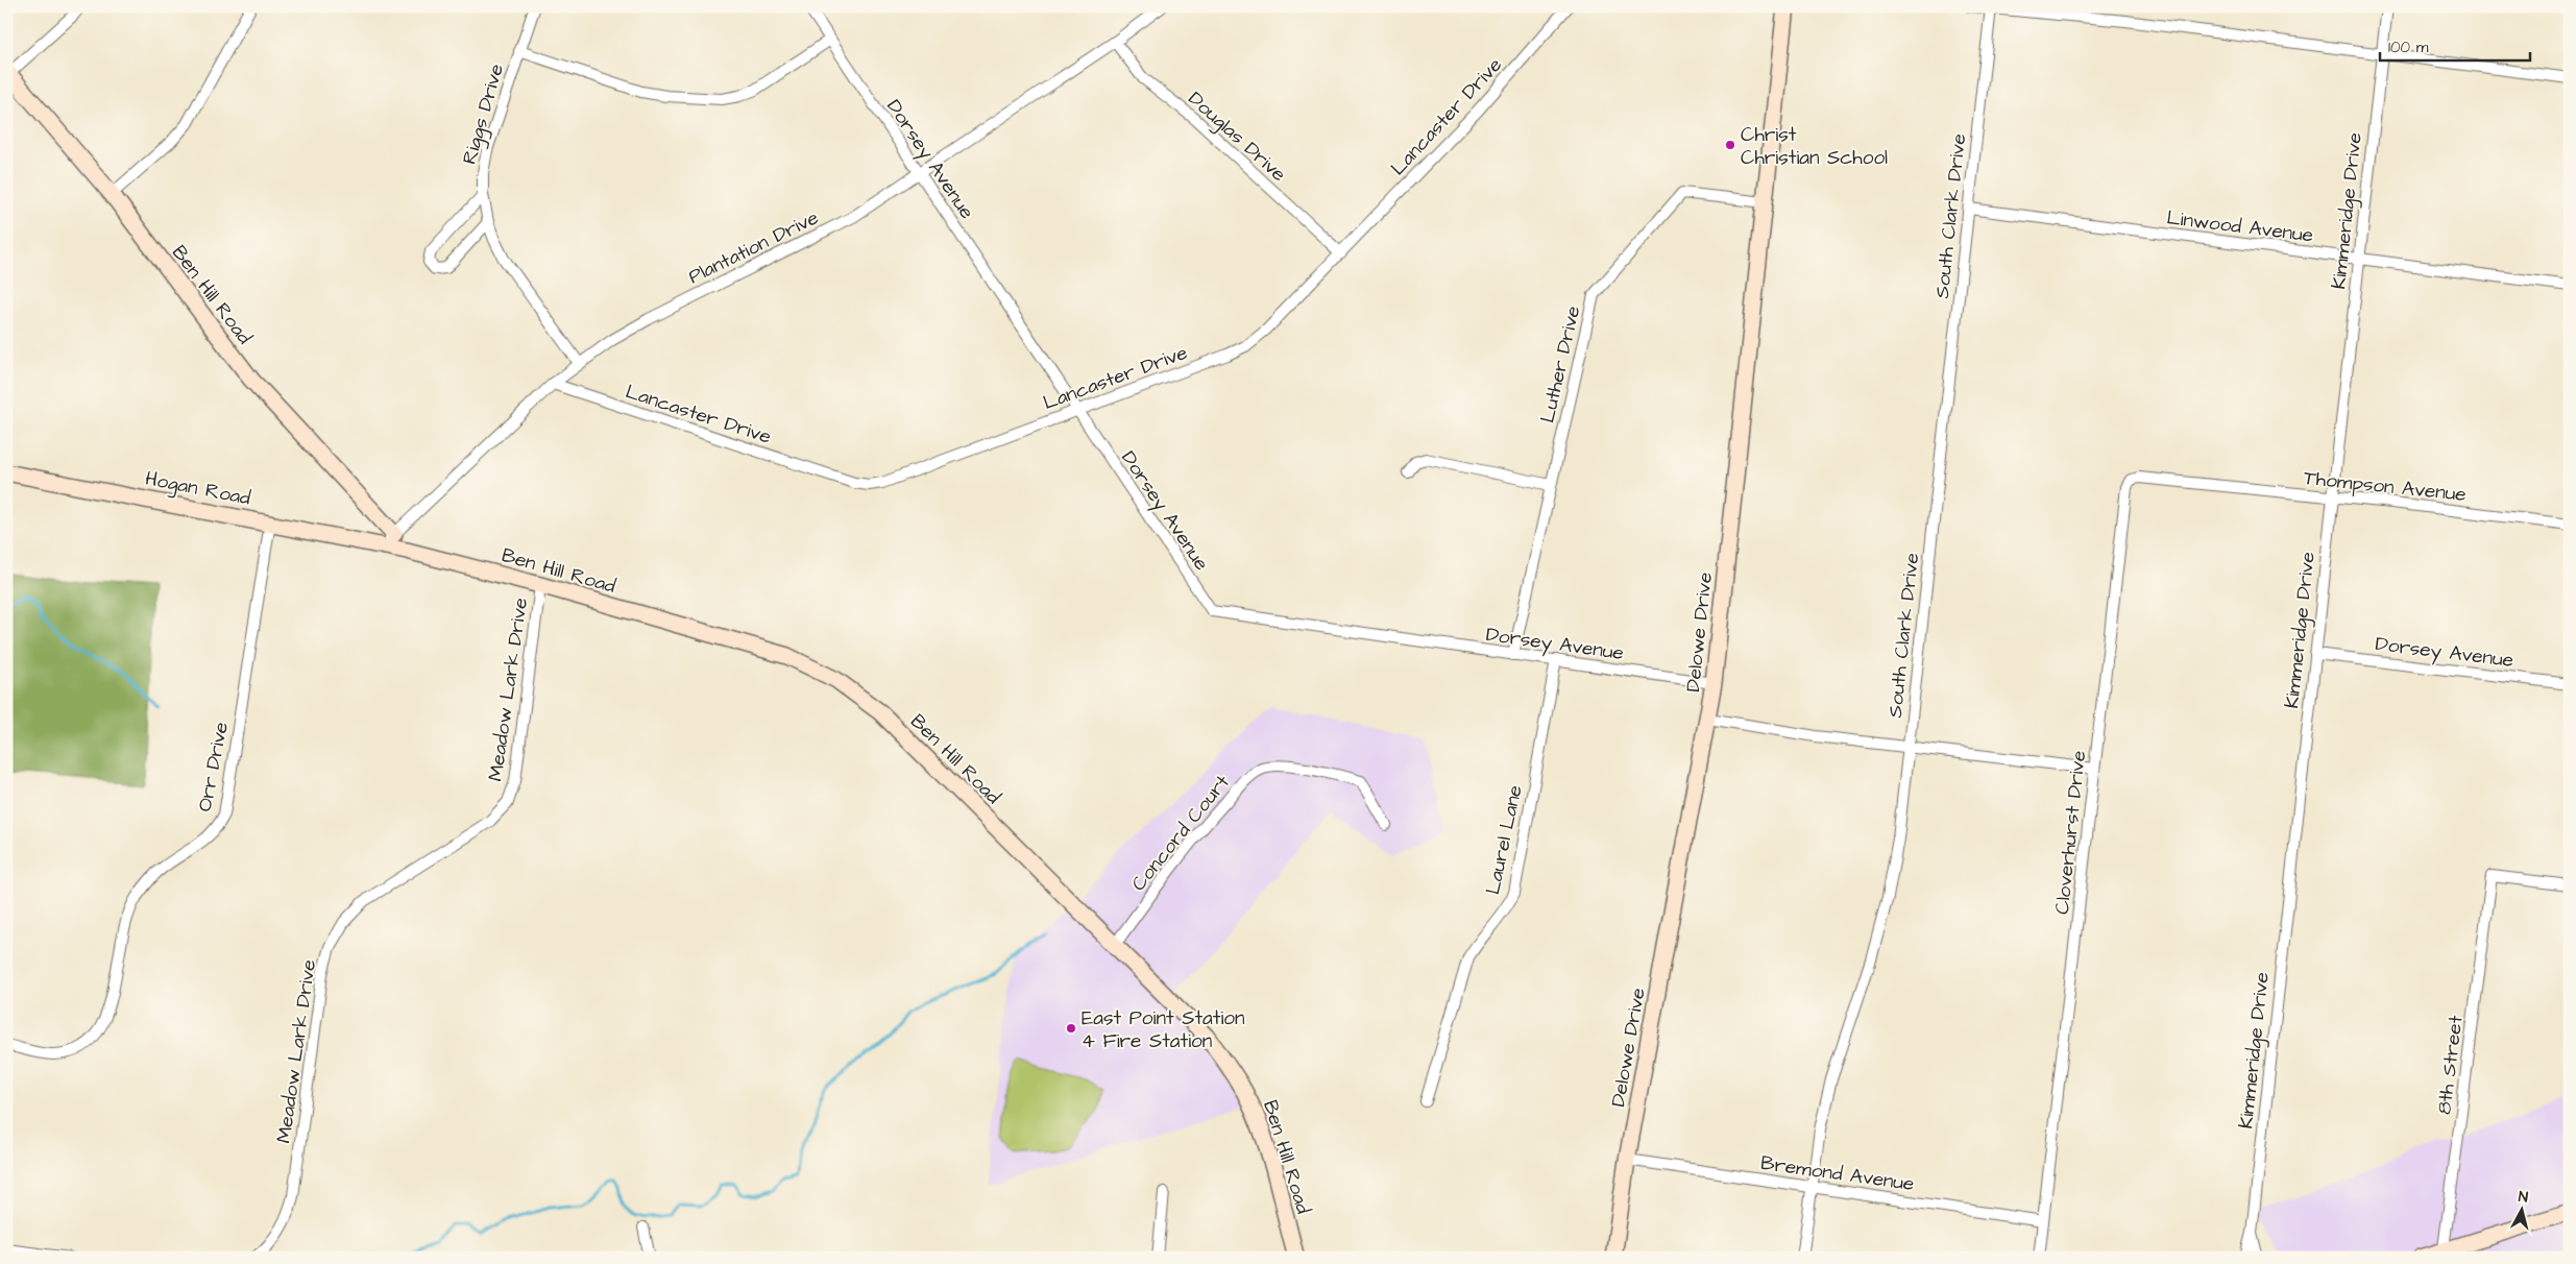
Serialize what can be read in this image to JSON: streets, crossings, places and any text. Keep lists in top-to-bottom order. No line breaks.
{"streets":{"street":["Riggs Drive","Lancaster Drive","Douglas Drive","Dorsey Avenue","Kimmeridge Drive","South Clark Drive","Linwood Avenue","Plantation Drive","Ben Hill Road","Luther Drive","Thompson Avenue","Hogan Road","Delowe Drive","Meadow Lark Drive","Orr Drive","Concord Court","Cloverhurst Drive","Laurel Lane","8th Street","Bremond Avenue"]},"crossings":[["Riggs Drive","Plantation Drive"],["Lancaster Drive","Douglas Drive"],["Lancaster Drive","Dorsey Avenue"],["Lancaster Drive","Plantation Drive"],["Douglas Drive","Plantation Drive"],["Dorsey Avenue","Kimmeridge Drive"],["Dorsey Avenue","Plantation Drive"],["Dorsey Avenue","Luther Drive"],["Dorsey Avenue","Delowe Drive"],["Dorsey Avenue","Laurel Lane"],["Kimmeridge Drive","Linwood Avenue"],["Kimmeridge Drive","Thompson Avenue"],["South Clark Drive","Linwood Avenue"],["South Clark Drive","Bremond Avenue"],["Plantation Drive","Ben Hill Road"],["Plantation Drive","Hogan Road"],["Ben Hill Road","Hogan Road"],["Ben Hill Road","Meadow Lark Drive"],["Ben Hill Road","Concord Court"],["Luther Drive","Delowe Drive"],["Thompson Avenue","Cloverhurst Drive"],["Hogan Road","Orr Drive"],["Delowe Drive","Bremond Avenue"],["Cloverhurst Drive","Bremond Avenue"]],"places":["Christ Christian School","East Point Station 4 Fire Station"],"scale_bar":"100 m","north":"top"}
